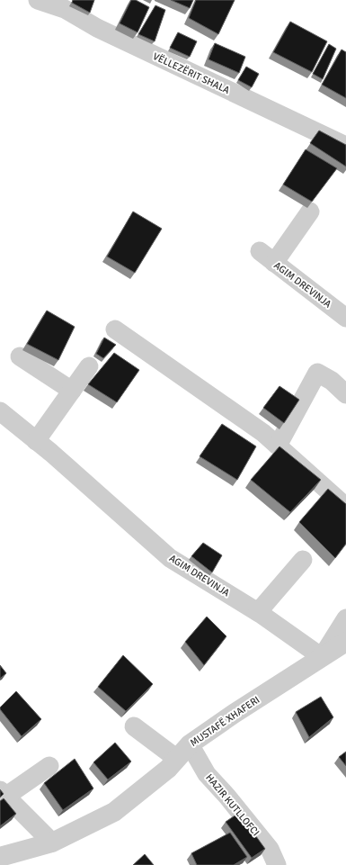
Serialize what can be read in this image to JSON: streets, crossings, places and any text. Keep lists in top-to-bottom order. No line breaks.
{"streets":{"street":["VËLLEZËRIT SHALA","AGIM DREVINJA","MUSTAFË XHAFERI","HAZIR KUTLLOFCI"]},"crossings":[["AGIM DREVINJA","MUSTAFË XHAFERI"],["MUSTAFË XHAFERI","HAZIR KUTLLOFCI"]]}
